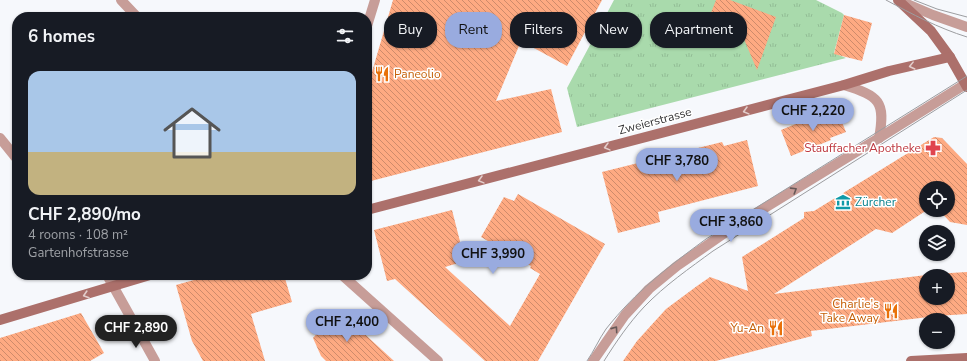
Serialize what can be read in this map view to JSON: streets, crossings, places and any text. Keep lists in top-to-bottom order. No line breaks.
{"streets":{"street":["Zweierstrasse"]},"places":{"restaurant":["Paneolio","Charlie's Take Away","Yu-An"],"pharmacy":["Stauffacher Apotheke"],"museum":["Zürcher"]},"page":{"chip":["Buy","Rent","Filters","New","Apartment"],"heading":"6 homes","list":[{"name":"CHF 2,890/mo","note":"4 rooms · 108 m² · Gartenhofstrasse"}],"price":["CHF 2,220","CHF 3,780","CHF 3,860","CHF 3,990","CHF 2,400","CHF 2,890"],"map_buttons":["+","−"]}}
